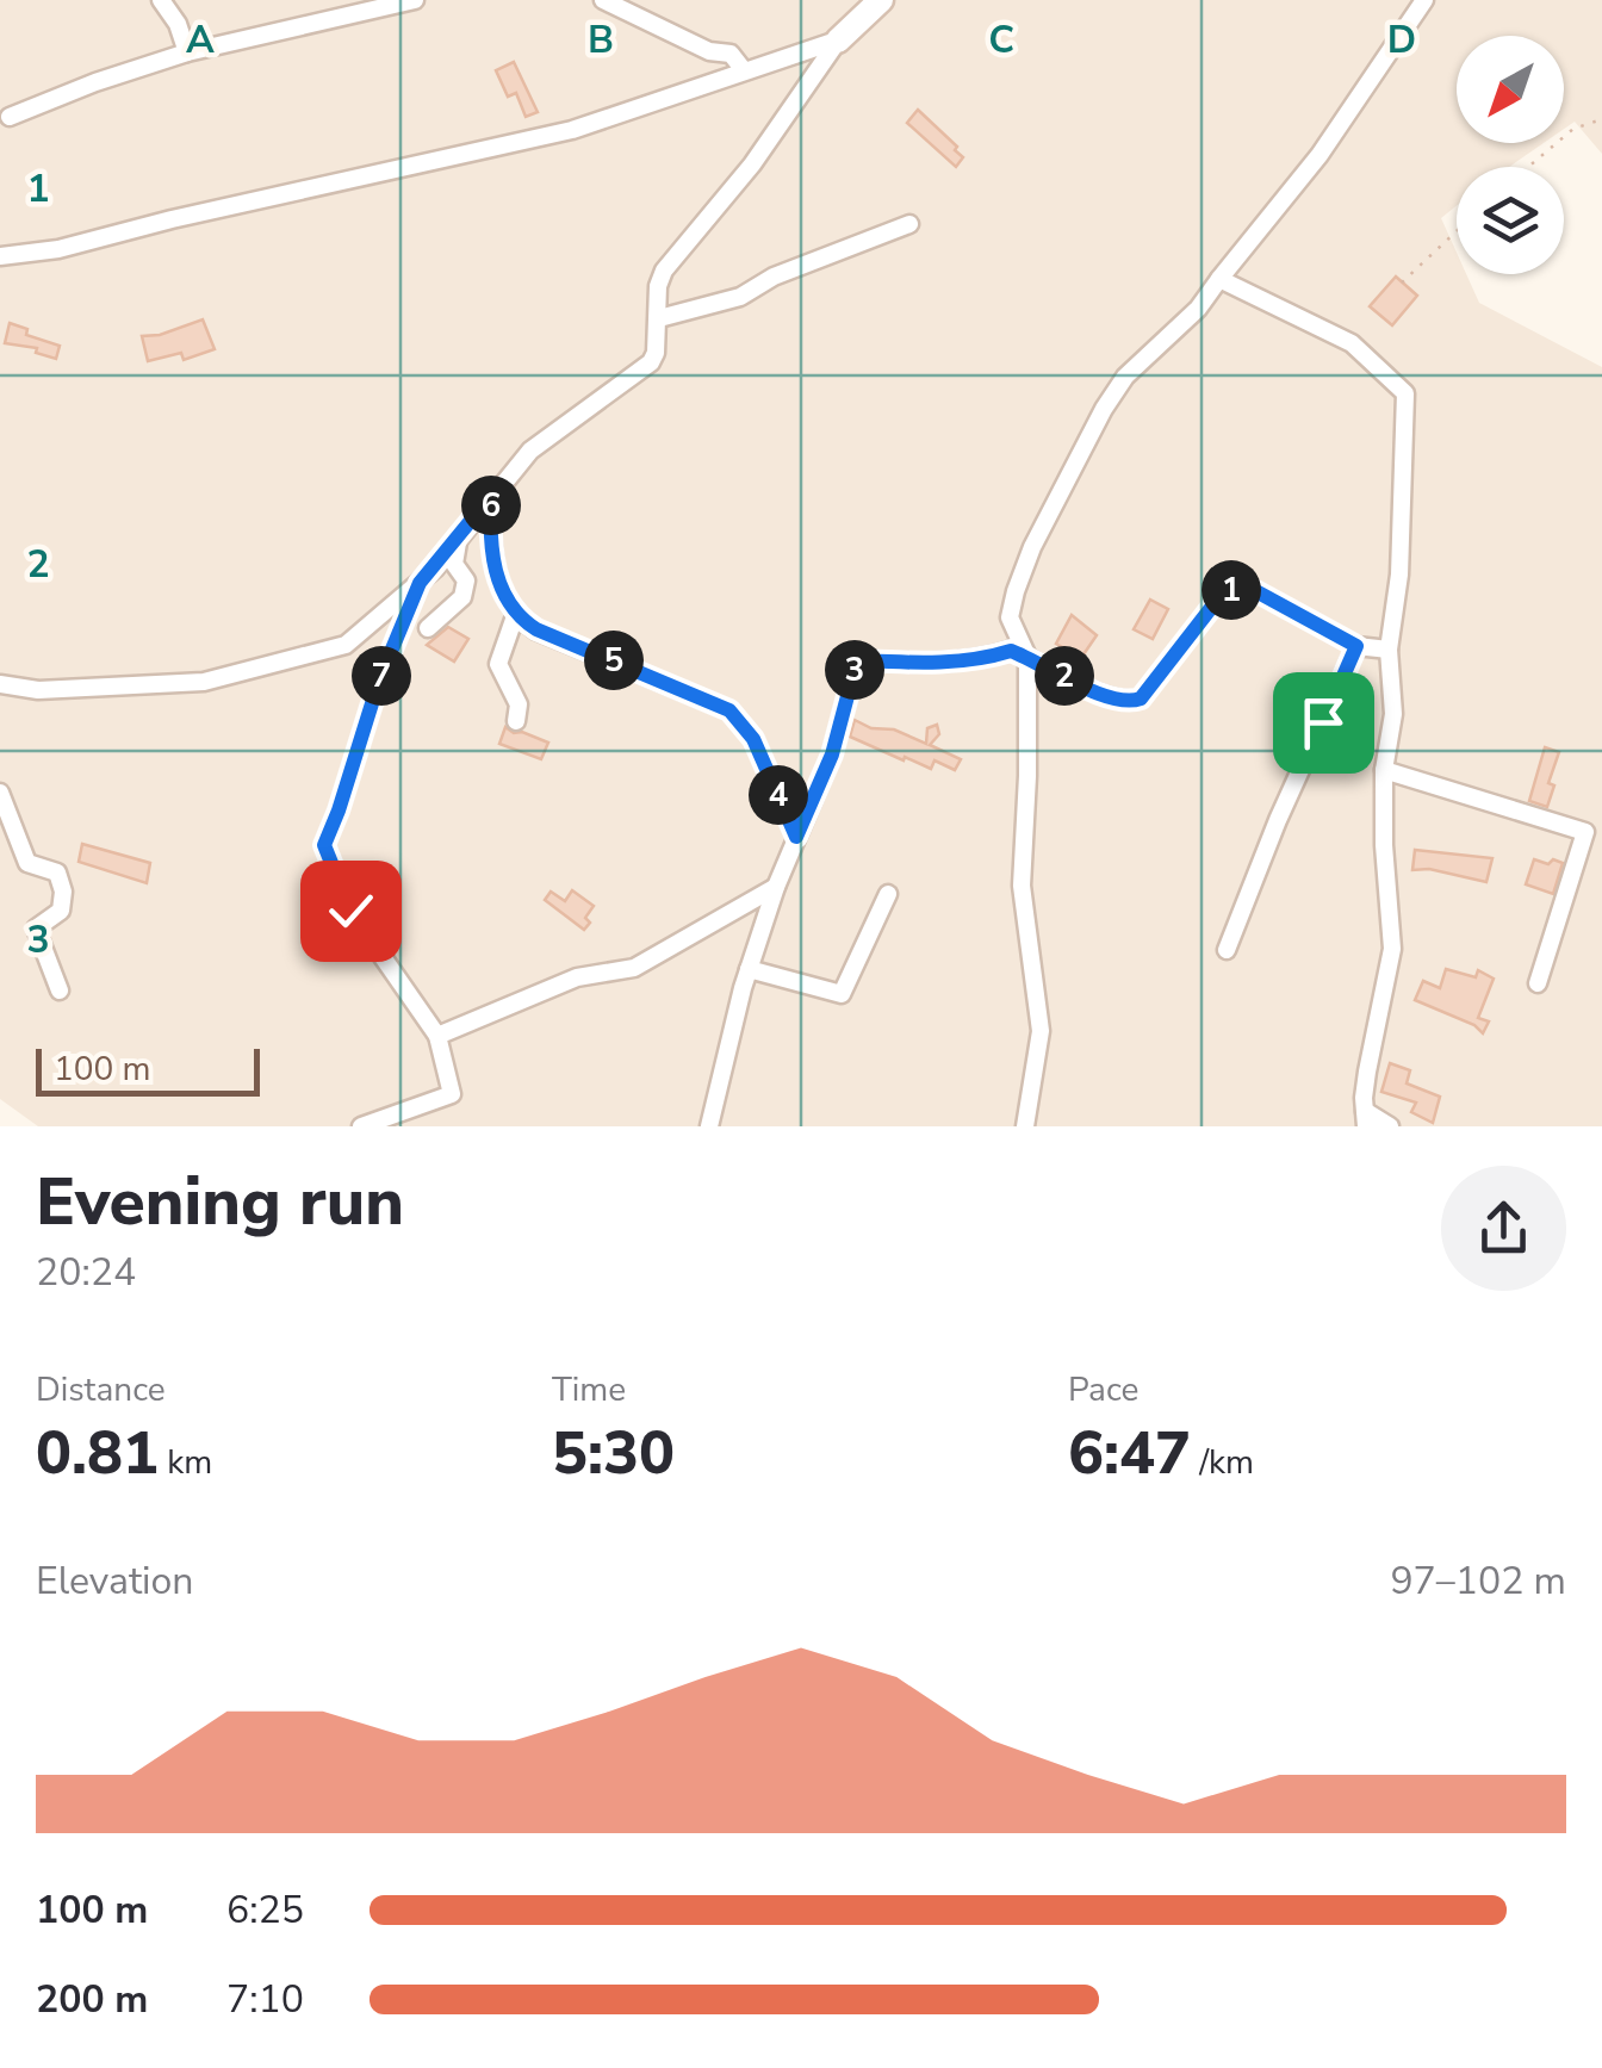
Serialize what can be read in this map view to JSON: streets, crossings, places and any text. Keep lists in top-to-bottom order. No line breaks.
{"scale_bar":"100 m","north":"bottom left","page":{"pins":["6","1","5","3","2","7","4"],"scale":"100 m","heading":["Evening run","20:24"],"stats":[["Distance","0.81 km"],["Time","5:30"],["Pace","6:47 /km"]],"chart":["Elevation","97–102 m"],"list":[{"name":"100 m","note":"6:25"},{"name":"200 m","note":"7:10"}]},"grid":{"columns":["A","B","C","D"],"rows":["1","2","3"]}}
